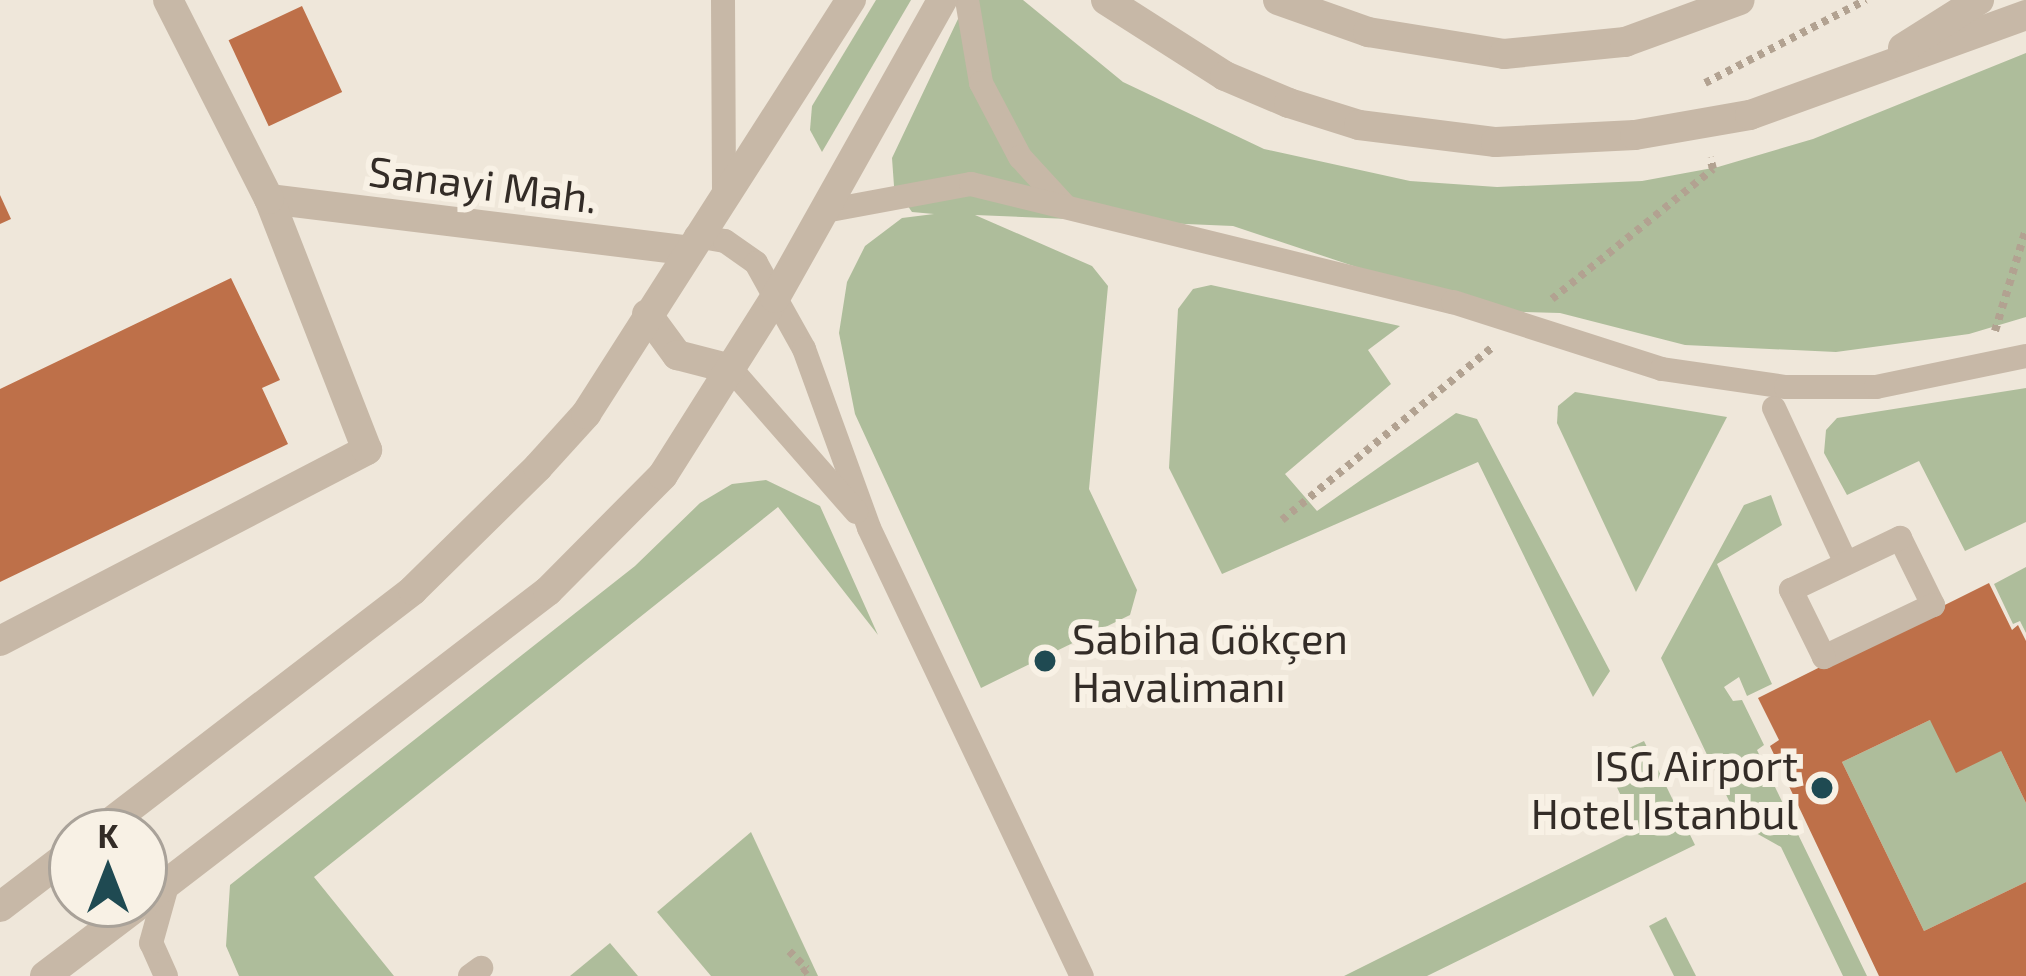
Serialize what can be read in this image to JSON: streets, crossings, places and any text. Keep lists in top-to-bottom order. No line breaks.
{"streets":{"street":["Sanayi Mah."]},"places":["Sabiha Gökçen Havalimanı","ISG Airport Hotel Istanbul"],"north":"top"}
